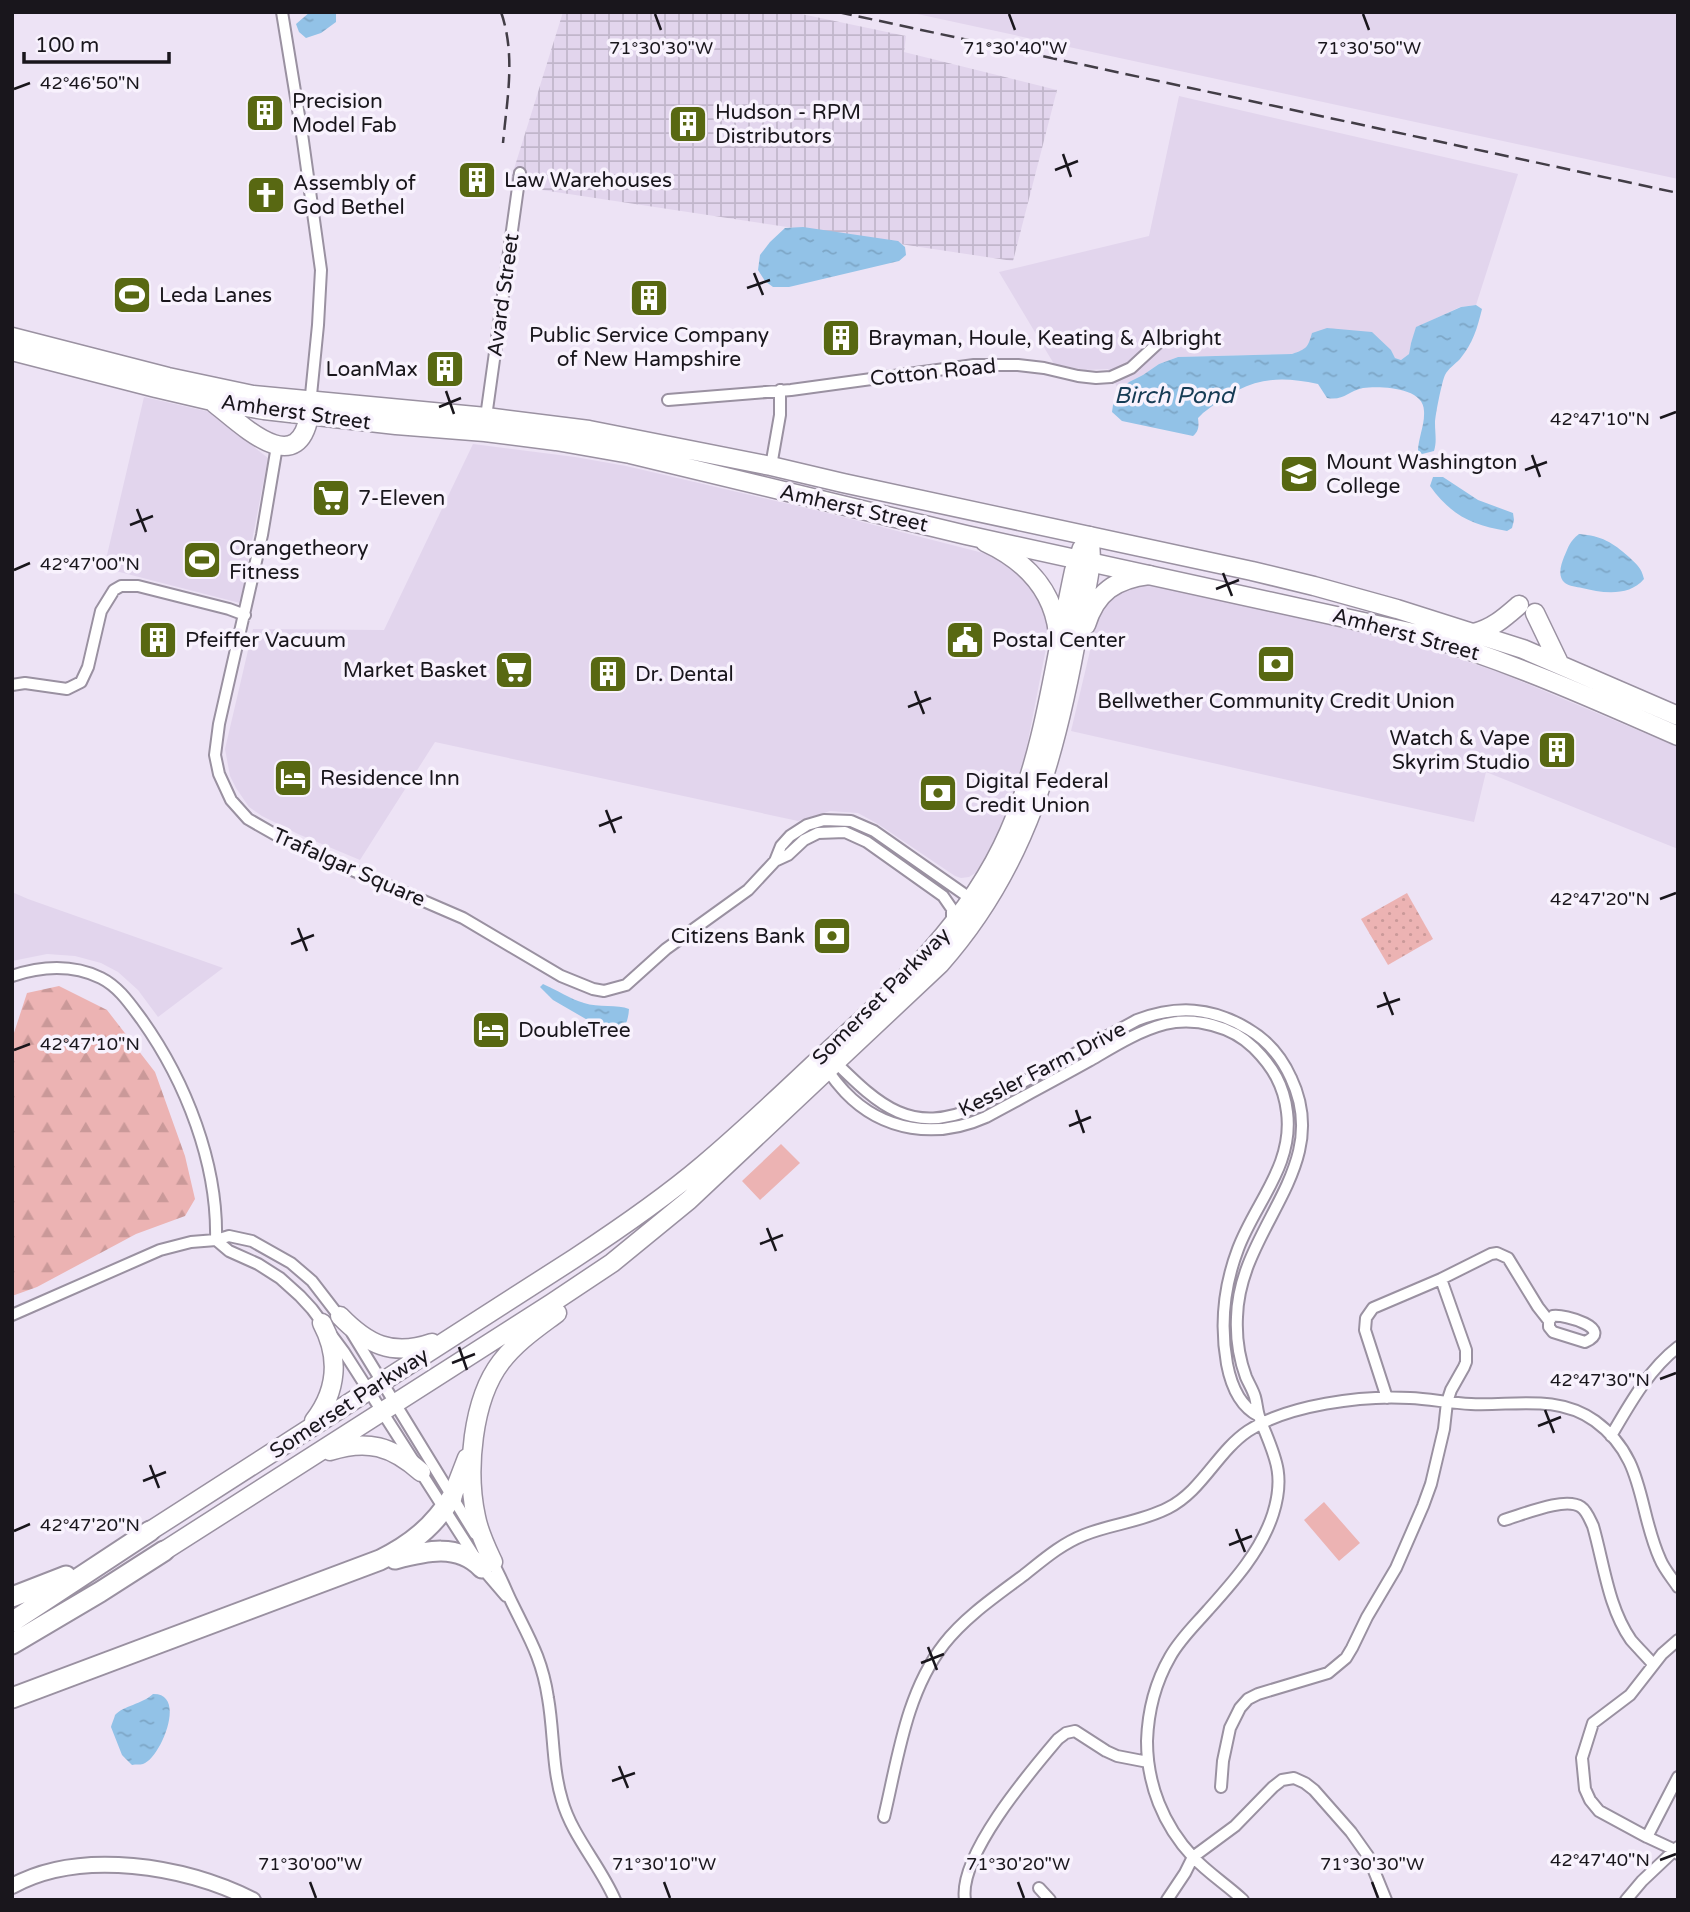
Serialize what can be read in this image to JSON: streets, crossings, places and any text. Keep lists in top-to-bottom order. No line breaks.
{"streets":{"main road":["Amherst Street","Somerset Parkway"],"street":["Avard Street","Cotton Road","Trafalgar Square","Kessler Farm Drive"]},"crossings":[["Avard Street","Amherst Street"],["Amherst Street","Somerset Parkway"],["Trafalgar Square","Somerset Parkway"],["Somerset Parkway","Kessler Farm Drive"]],"water":["Birch Pond"],"places":{"building":["Precision Model Fab","Hudson - RPM Distributors","Law Warehouses","Public Service Company of New Hampshire","Brayman, Houle, Keating & Albright","LoanMax","Pfeiffer Vacuum","Dr. Dental","Watch & Vape Skyrim Studio"],"church":["Assembly of God Bethel"],"sports":["Leda Lanes","Orangetheory Fitness"],"school or university":["Mount Washington College"],"supermarket":["7-Eleven","Market Basket"],"public building":["Postal Center"],"bank":["Bellwether Community Credit Union","Digital Federal Credit Union","Citizens Bank"],"hotel":["Residence Inn","DoubleTree"]},"scale_bar":"100 m","coordinates":["71°30'30\"W","71°30'40\"W","71°30'50\"W","42°46'50\"N","42°47'10\"N","42°47'00\"N","42°47'20\"N","42°47'30\"N","42°47'40\"N","71°30'00\"W","71°30'10\"W","71°30'20\"W"]}
